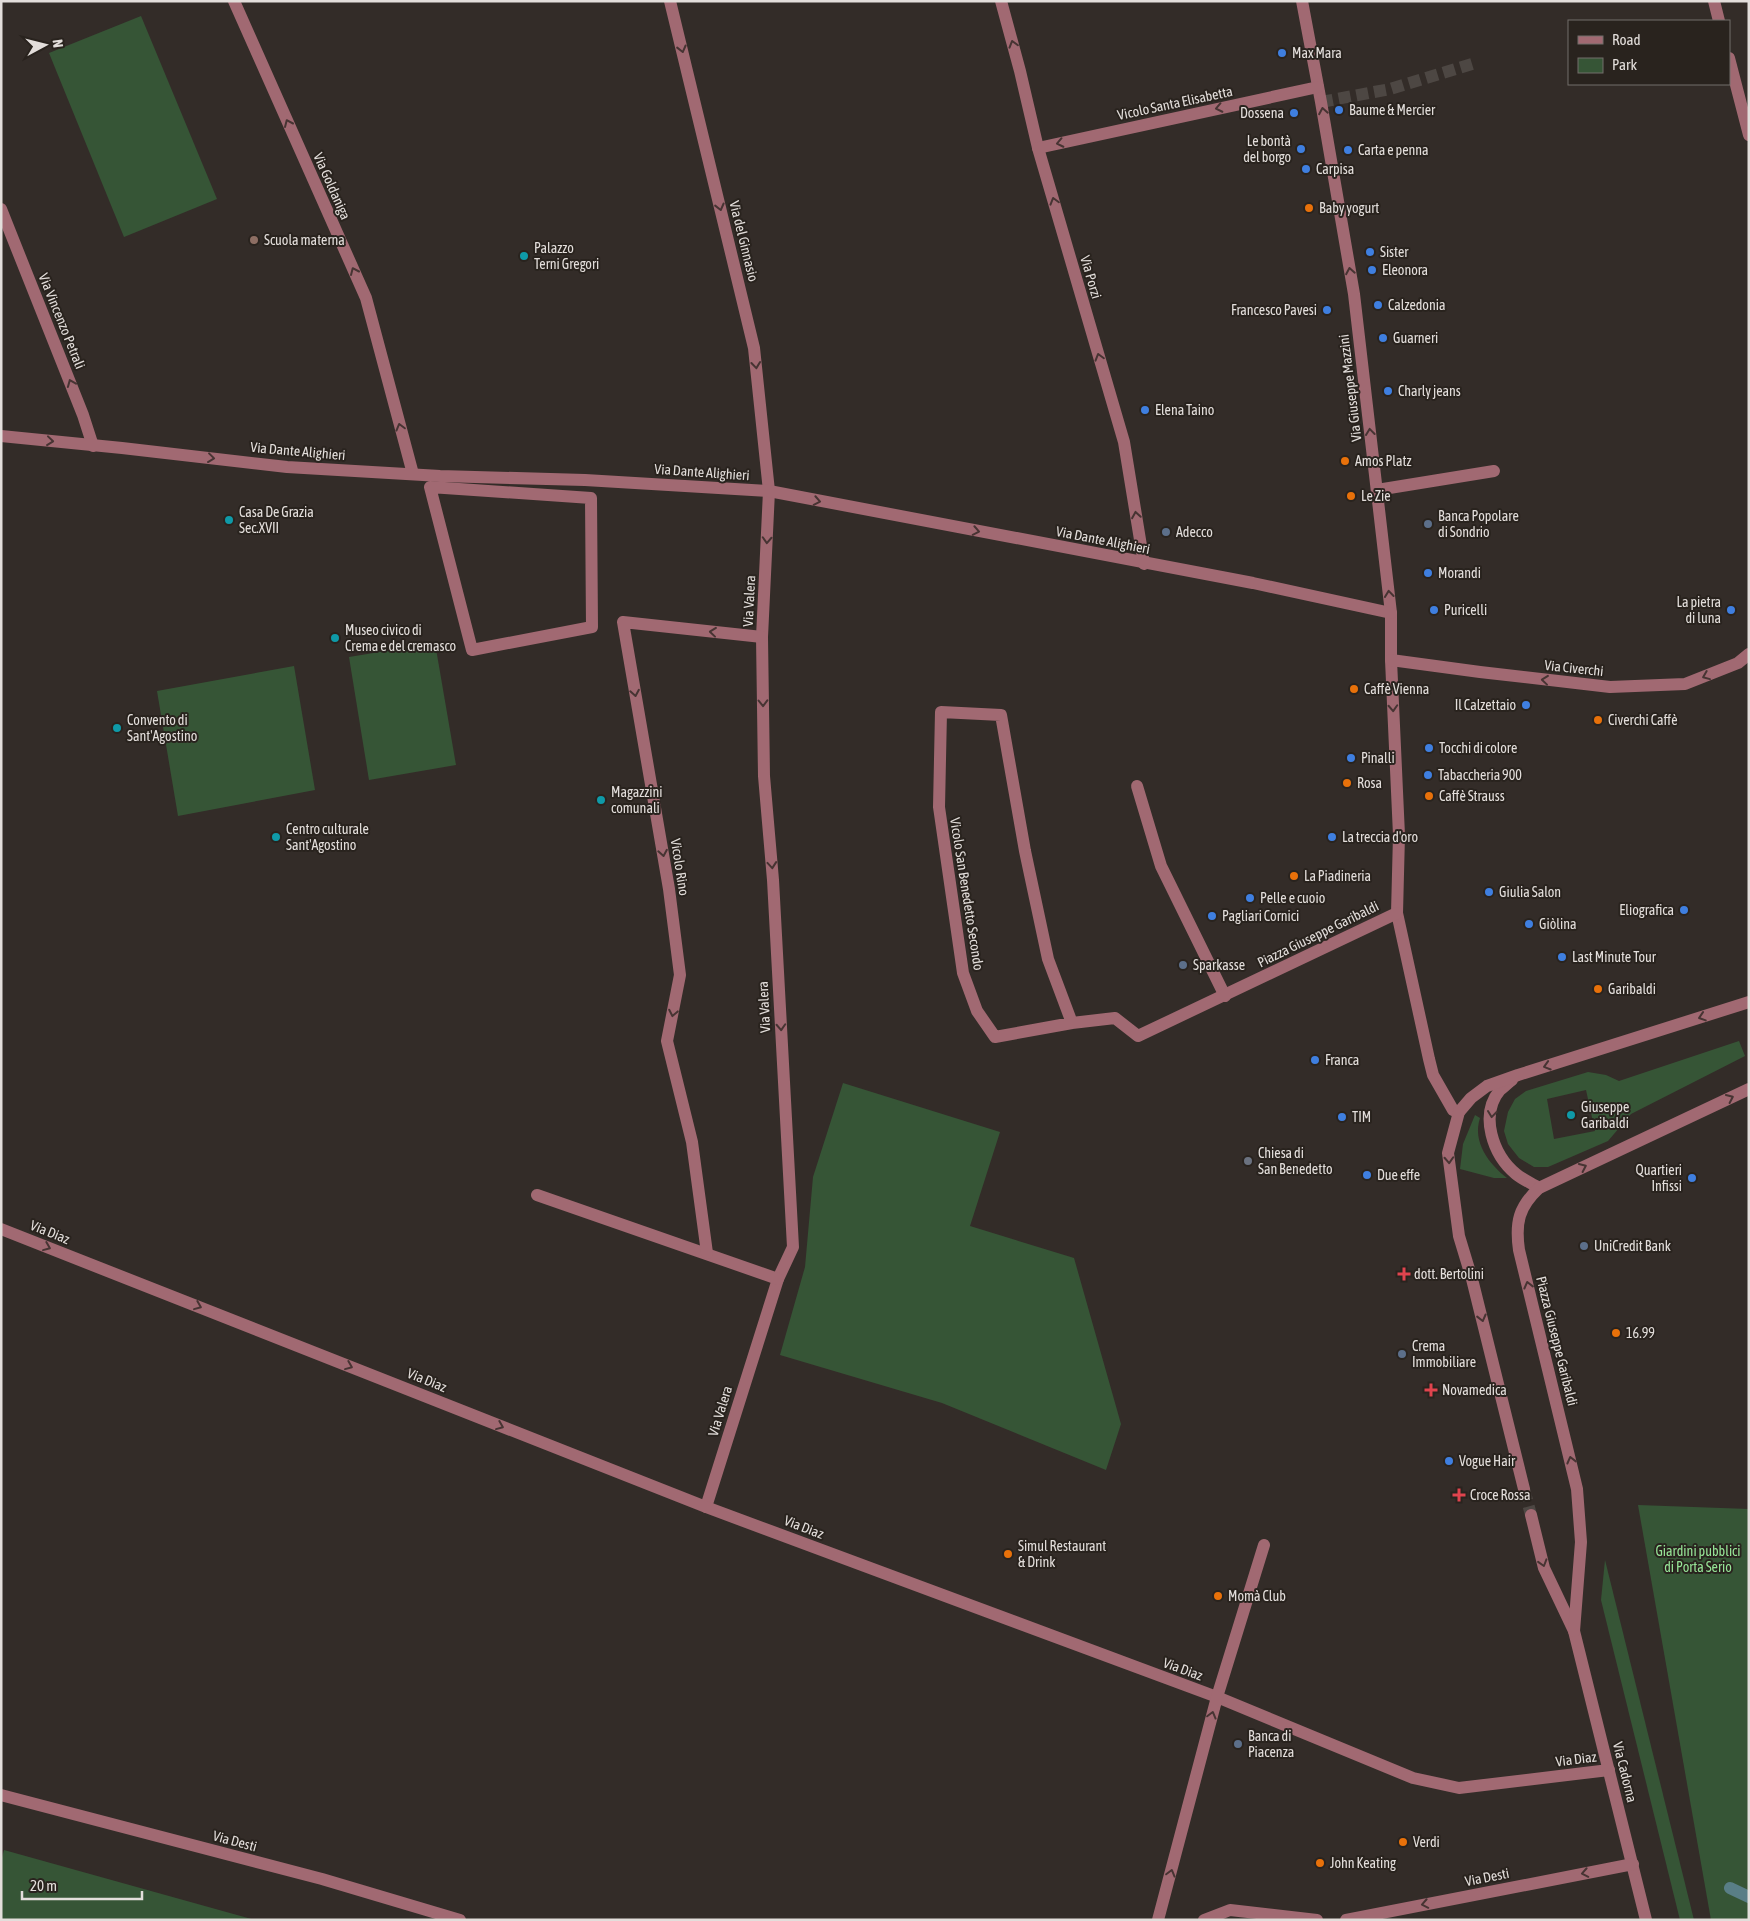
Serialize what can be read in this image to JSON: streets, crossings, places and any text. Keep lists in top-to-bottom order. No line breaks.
{"streets":{"street":["Vicolo Santa Elisabetta","Via Goldaniga","Via del Ginnasio","Via Porzi","Via Vincenzo Petrali","Via Giuseppe Mazzini","Via Dante Alighieri","Via Valera","Via Civerchi","Vicolo Rino","Vicolo San Benedetto Secondo","Piazza Giuseppe Garibaldi","Via Diaz","Via Cadorna","Via Desti"]},"crossings":[["Vicolo Santa Elisabetta","Via Porzi"],["Vicolo Santa Elisabetta","Via Giuseppe Mazzini"],["Via Goldaniga","Via Dante Alighieri"],["Via del Ginnasio","Via Dante Alighieri"],["Via del Ginnasio","Via Valera"],["Via Porzi","Via Dante Alighieri"],["Via Vincenzo Petrali","Via Dante Alighieri"],["Via Giuseppe Mazzini","Via Dante Alighieri"],["Via Giuseppe Mazzini","Via Civerchi"],["Via Giuseppe Mazzini","Piazza Giuseppe Garibaldi"],["Via Dante Alighieri","Via Valera"],["Via Valera","Vicolo Rino"],["Via Valera","Via Diaz"],["Vicolo San Benedetto Secondo","Piazza Giuseppe Garibaldi"],["Piazza Giuseppe Garibaldi","Via Cadorna"],["Via Diaz","Via Cadorna"],["Via Cadorna","Via Desti"]],"one_way":["Vicolo Santa Elisabetta","Via Goldaniga","Via del Ginnasio","Via Porzi","Via Vincenzo Petrali","Via Dante Alighieri","Via Valera","Via Civerchi","Via Diaz","Via Desti"],"parks":["Giardini pubblici di Porta Serio"],"places":{"other":["Max Mara","Baume & Mercier","Dossena","Le bontà del borgo","Carta e penna","Carpisa","Baby yogurt","Scuola materna","Sister","Palazzo Terni Gregori","Eleonora","Calzedonia","Francesco Pavesi","Guarneri","Charly jeans","Elena Taino","Amos Platz","Le Zie","Casa De Grazia Sec.XVII","Banca Popolare di Sondrio","Adecco","Morandi","Puricelli","La pietra di luna","Museo civico di Crema e del cremasco","Caffè Vienna","Il Calzettaio","Civerchi Caffè","Convento di Sant'Agostino","Tocchi di colore","Pinalli","Tabaccheria 900","Rosa","Caffè Strauss","Magazzini comunali","Centro culturale Sant'Agostino","La treccia d'oro","La Piadineria","Giulia Salon","Pelle e cuoio","Eliografica","Pagliari Cornici","Giòlina","Last Minute Tour","Sparkasse","Garibaldi","Franca","Giuseppe Garibaldi","TIM","Chiesa di San Benedetto","Due effe","Quartieri Infissi","UniCredit Bank","16.99","Crema Immobiliare","Vogue Hair","Simul Restaurant & Drink","Momà Club","Banca di Piacenza","Verdi","John Keating"],"health":["dott. Bertolini","Novamedica","Croce Rossa"]},"legend":["Road","Park"],"scale_bar":"20 m","north":"right"}
